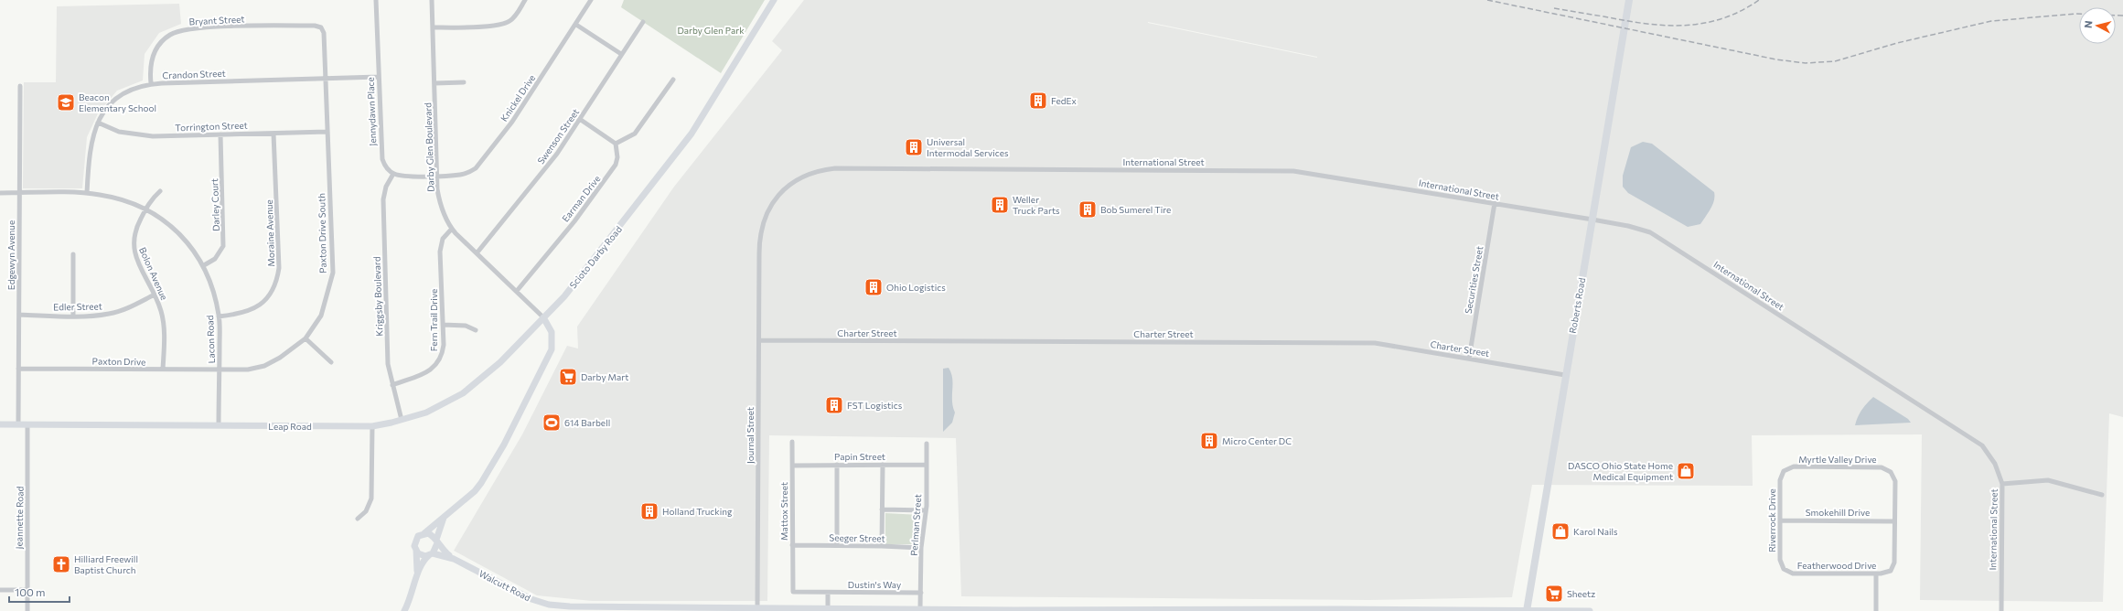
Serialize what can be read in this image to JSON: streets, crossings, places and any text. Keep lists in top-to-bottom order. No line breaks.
{"streets":{"main road":["Roberts Road"],"street":["Bryant Street","Crandon Street","Knickel Drive","Jennydawn Place","Torrington Street","Swenson Street","Darby Glen Boulevard","International Street","Earman Drive","Darley Court","Moraine Avenue","Paxton Drive South","Edgewyn Avenue","Scioto Darby Road","Bolon Avenue","Securities Street","Kriggsby Boulevard","Edler Street","Fern Trail Drive","Charter Street","Lacon Road","Paxton Drive","Leap Road","Journal Street","Papin Street","Myrtle Valley Drive","Mattox Street","Smokehill Drive","Jeannette Road","Riverrock Drive","Perlman Street","Seeger Street","Featherwood Drive","Dustin's Way","Walcutt Road"]},"crossings":[["Bryant Street","Crandon Street"],["Bryant Street","Paxton Drive South"],["Crandon Street","Jennydawn Place"],["Crandon Street","Torrington Street"],["Crandon Street","Paxton Drive South"],["Crandon Street","Lacon Road"],["Knickel Drive","Darby Glen Boulevard"],["Jennydawn Place","Kriggsby Boulevard"],["Torrington Street","Darley Court"],["Torrington Street","Moraine Avenue"],["Torrington Street","Paxton Drive South"],["Swenson Street","Darby Glen Boulevard"],["Darby Glen Boulevard","Earman Drive"],["Darby Glen Boulevard","Scioto Darby Road"],["Darby Glen Boulevard","Fern Trail Drive"],["Darby Glen Boulevard","Leap Road"],["International Street","Securities Street"],["International Street","Roberts Road"],["International Street","Journal Street"],["Darley Court","Lacon Road"],["Moraine Avenue","Lacon Road"],["Paxton Drive South","Lacon Road"],["Paxton Drive South","Paxton Drive"],["Edgewyn Avenue","Edler Street"],["Edgewyn Avenue","Lacon Road"],["Edgewyn Avenue","Paxton Drive"],["Edgewyn Avenue","Leap Road"],["Scioto Darby Road","Leap Road"],["Bolon Avenue","Edler Street"],["Bolon Avenue","Lacon Road"],["Bolon Avenue","Paxton Drive"],["Securities Street","Charter Street"],["Kriggsby Boulevard","Fern Trail Drive"],["Kriggsby Boulevard","Leap Road"],["Roberts Road","Charter Street"],["Roberts Road","Walcutt Road"],["Charter Street","Journal Street"],["Lacon Road","Paxton Drive"],["Lacon Road","Leap Road"],["Leap Road","Jeannette Road"],["Journal Street","Walcutt Road"],["Papin Street","Mattox Street"],["Papin Street","Perlman Street"],["Myrtle Valley Drive","Smokehill Drive"],["Myrtle Valley Drive","Riverrock Drive"],["Myrtle Valley Drive","Featherwood Drive"],["Mattox Street","Seeger Street"],["Mattox Street","Dustin's Way"],["Smokehill Drive","Riverrock Drive"],["Smokehill Drive","Featherwood Drive"],["Riverrock Drive","Featherwood Drive"],["Perlman Street","Seeger Street"],["Perlman Street","Dustin's Way"],["Perlman Street","Walcutt Road"]],"parks":["Darby Glen Park"],"places":{"building":["FedEx","Universal Intermodal Services","Weller Truck Parts","Bob Sumerel Tire","Ohio Logistics","FST Logistics","Micro Center DC","Holland Trucking"],"school or university":["Beacon Elementary School"],"supermarket":["Darby Mart","Sheetz"],"sports":["614 Barbell"],"shop":["DASCO Ohio State Home Medical Equipment","Karol Nails"],"church":["Hilliard Freewill Baptist Church"]},"scale_bar":"100 m","north":"left"}
